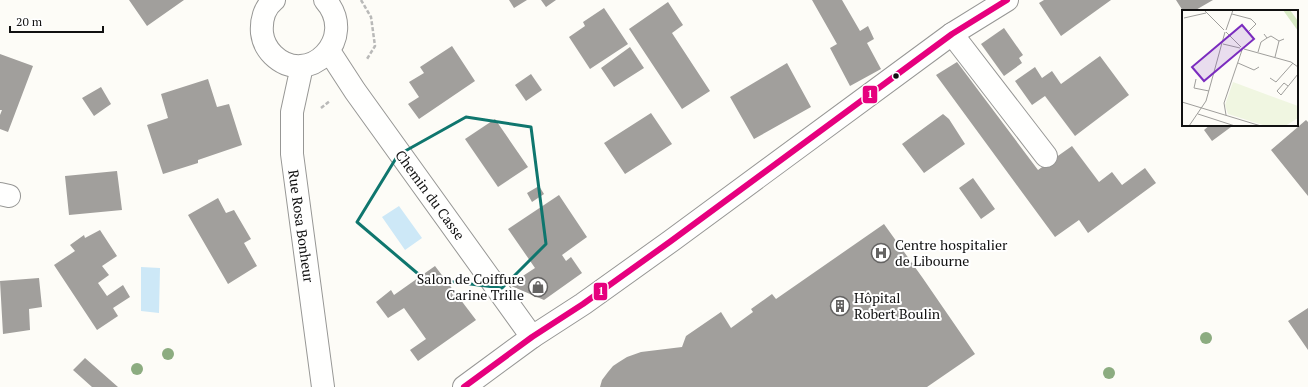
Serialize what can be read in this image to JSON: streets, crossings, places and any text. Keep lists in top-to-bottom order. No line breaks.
{"streets":{"street":["Chemin du Casse","Rue Rosa Bonheur"]},"places":{"hospital":["Centre hospitalier de Libourne"],"shop":["Salon de Coiffure Carine Trille"],"building":["Hôpital Robert Boulin"]},"lines":["transit line 1"],"scale_bar":"20 m"}
